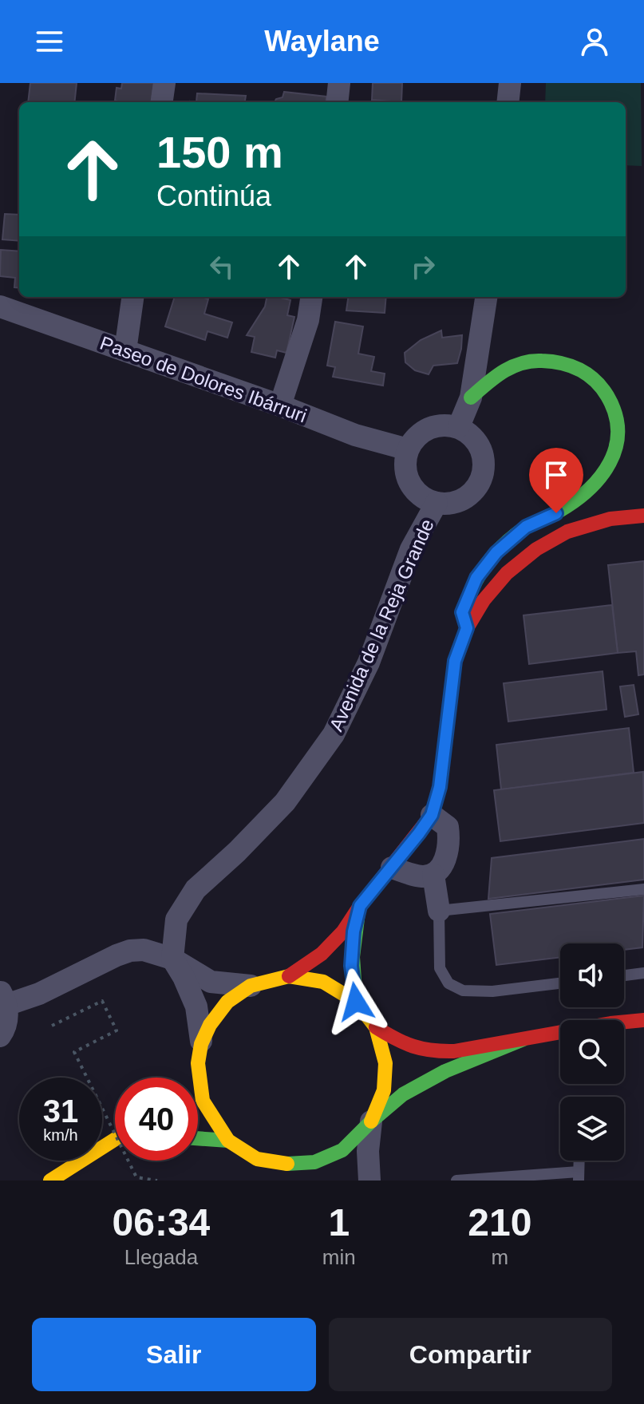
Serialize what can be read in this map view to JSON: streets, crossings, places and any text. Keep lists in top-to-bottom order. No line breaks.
{"streets":{"street":["Paseo de Dolores Ibárruri","Avenida de la Reja Grande"]},"crossings":[["Paseo de Dolores Ibárruri","Avenida de la Reja Grande"]],"page":{"header":"Waylane","turn":["150 m","Continúa"],"speed":"31 km/h","limit":"40","eta":["06:34","Llegada","1","min","210","m"],"buttons":["Salir","Compartir"]}}
